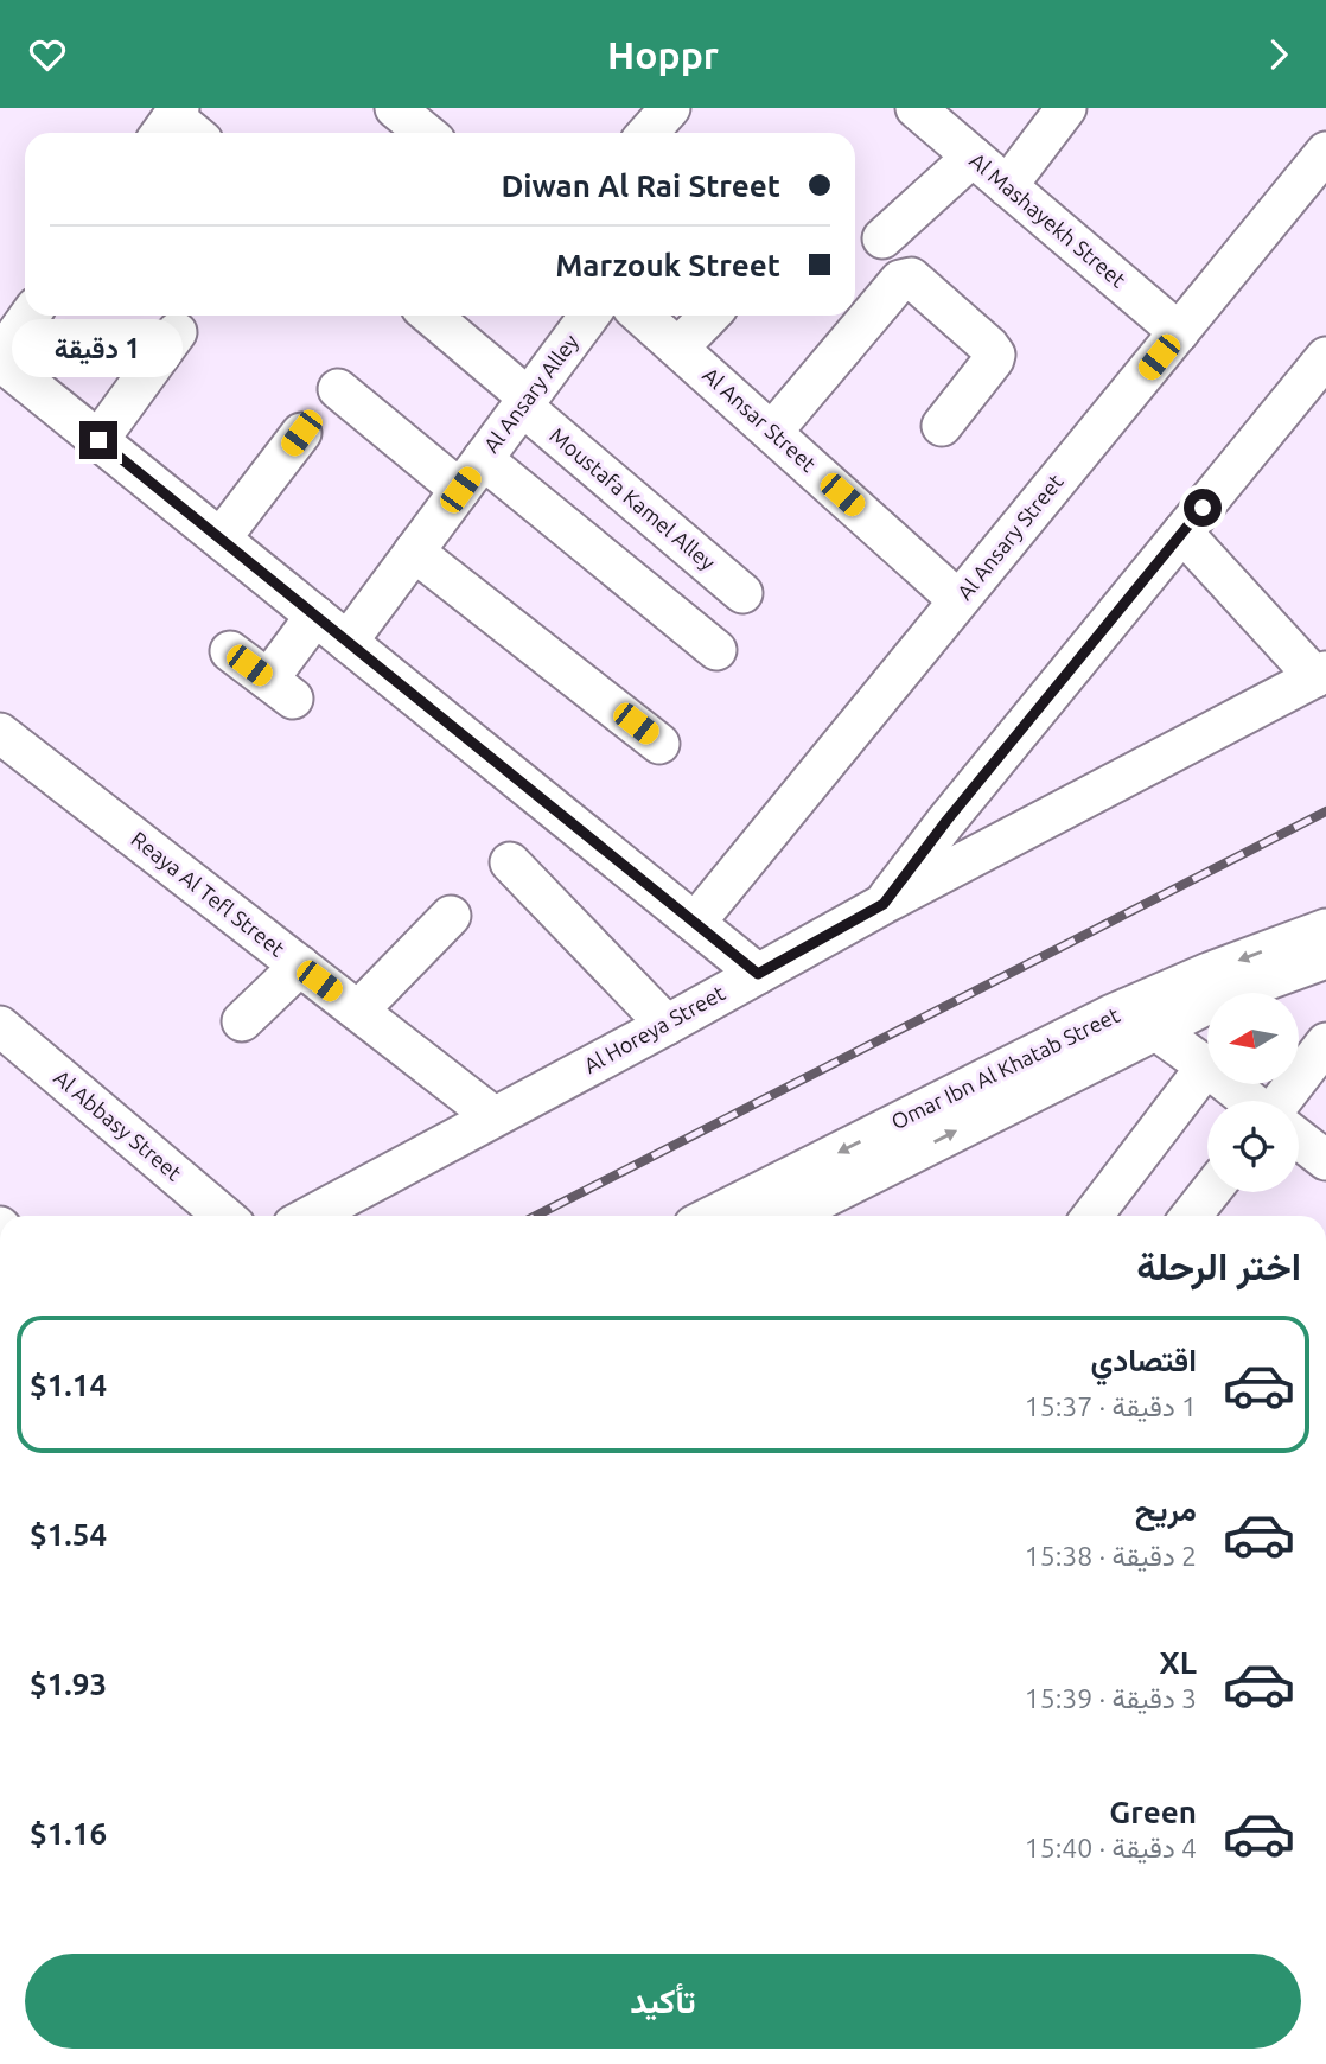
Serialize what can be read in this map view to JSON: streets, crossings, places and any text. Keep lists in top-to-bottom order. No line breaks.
{"streets":{"street":["Al Mashayekh Street","Al Ansary Alley","Al Ansar Street","Moustafa Kamel Alley","Al Ansary Street","Reaya Al Tefl Street","Al Horeya Street","Omar Ibn Al Khatab Street","Al Abbasy Street"]},"crossings":[["Al Mashayekh Street","Al Ansary Street"],["Al Ansary Alley","Moustafa Kamel Alley"],["Al Ansar Street","Al Ansary Street"],["Reaya Al Tefl Street","Al Horeya Street"]],"north":"left","page":{"header":"Hoppr","banner":["Diwan Al Rai Street","Marzouk Street"],"bubble":"1 دقيقة","heading":"اختر الرحلة","list":[{"name":"اقتصادي","note":"1 دقيقة · 15:37","value":"$1.14"},{"name":"مريح","note":"2 دقيقة · 15:38","value":"$1.54"},{"name":"XL","note":"3 دقيقة · 15:39","value":"$1.93"},{"name":"Green","note":"4 دقيقة · 15:40","value":"$1.16"}],"buttons":"تأكيد"}}
